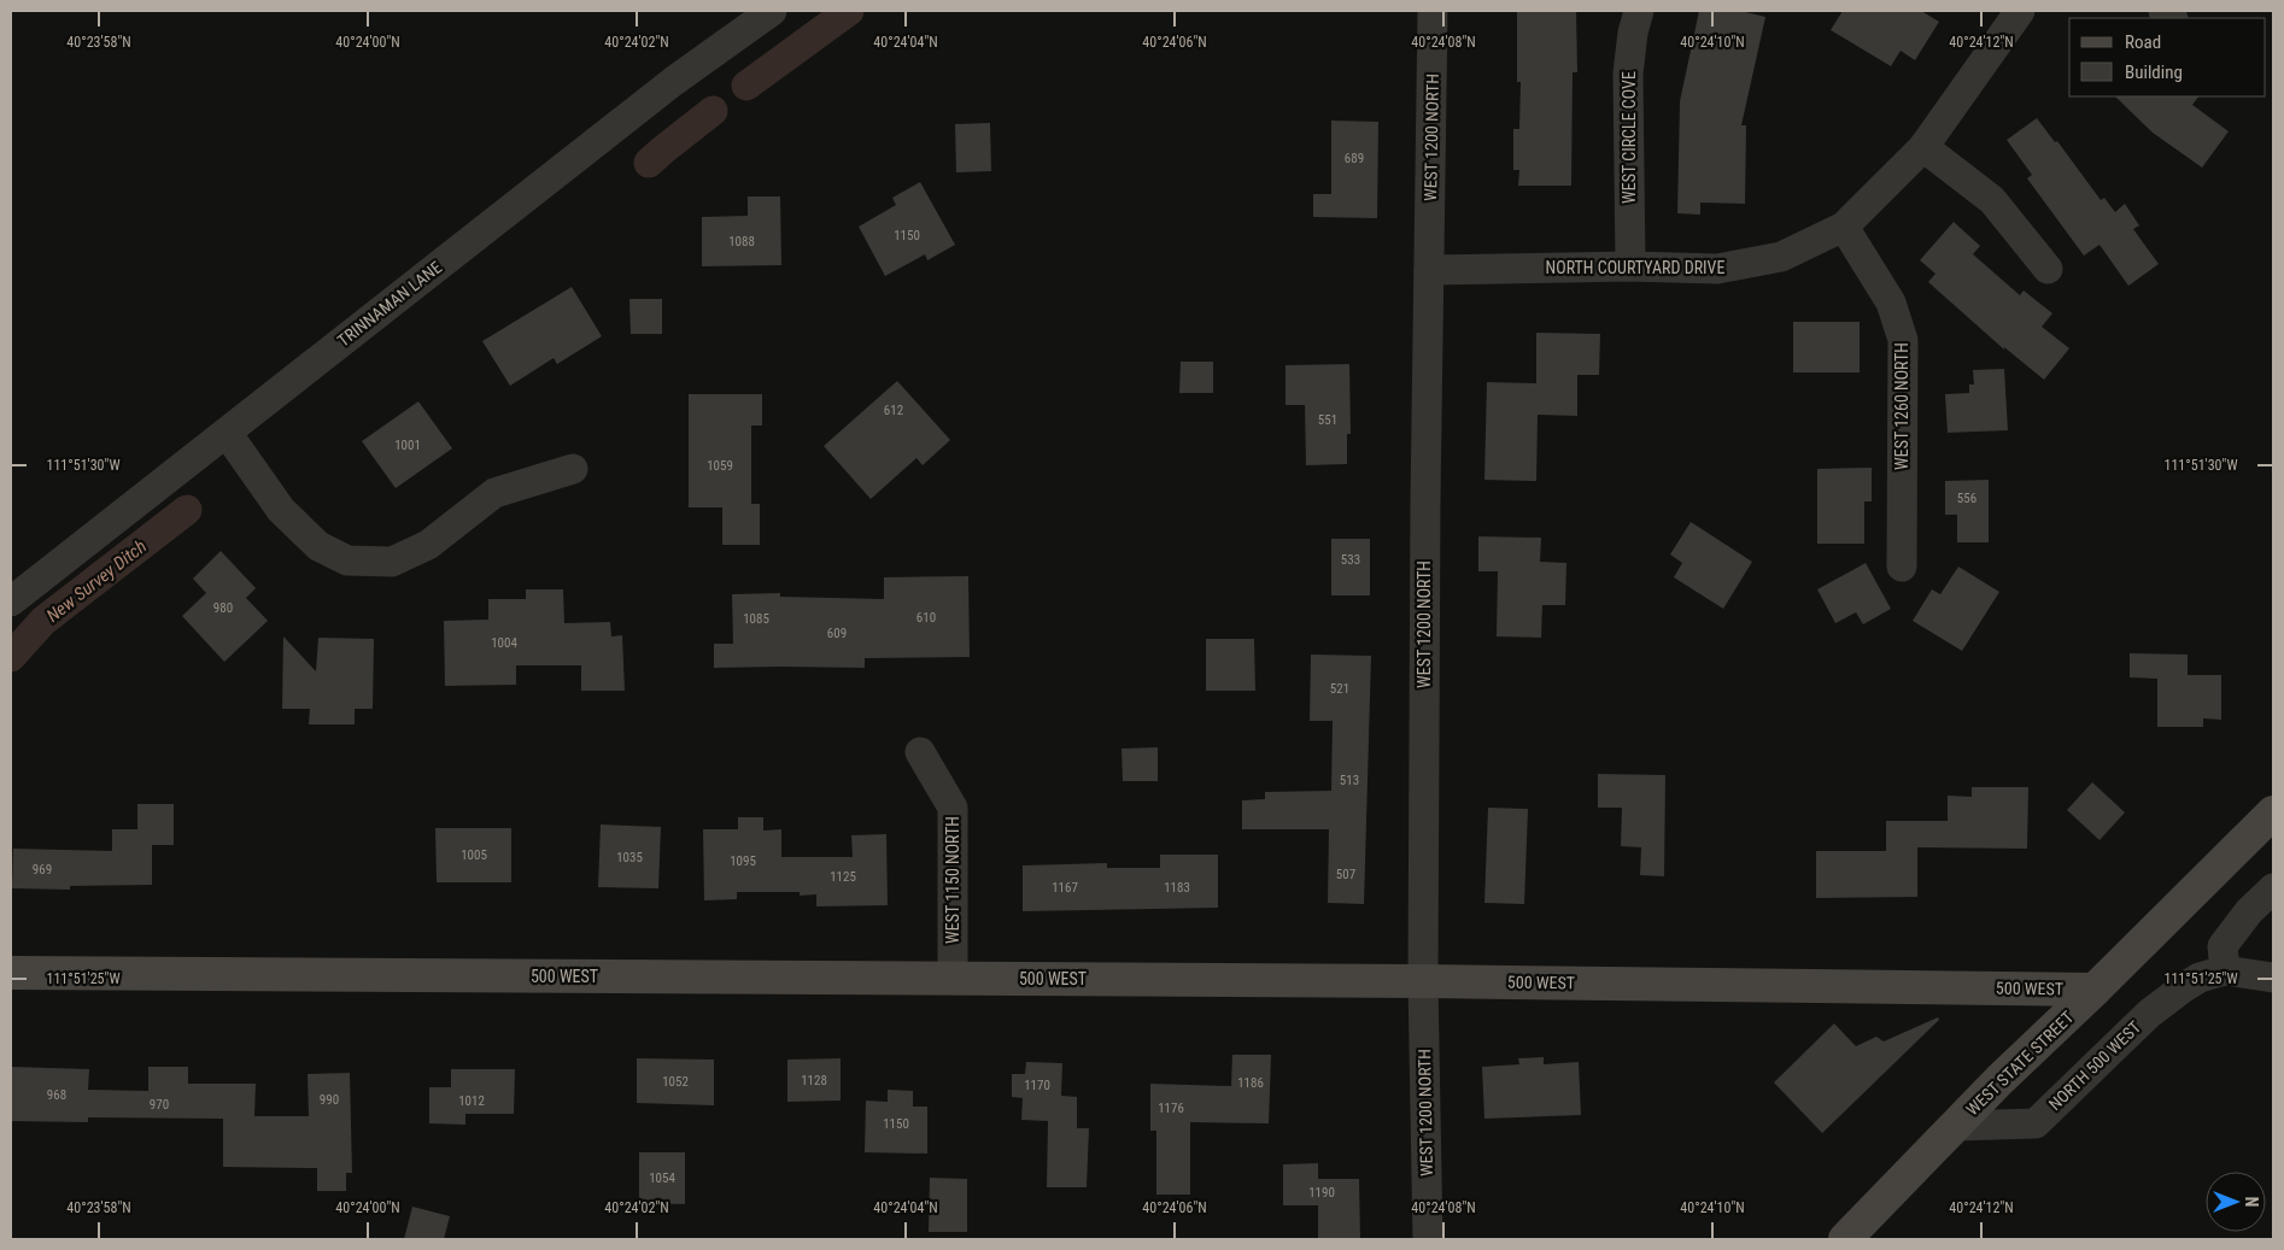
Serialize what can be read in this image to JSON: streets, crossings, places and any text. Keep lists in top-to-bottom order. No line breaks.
{"streets":{"main road":["500 WEST","WEST STATE STREET"],"street":["WEST 1200 NORTH","WEST CIRCLE COVE","NORTH COURTYARD DRIVE","TRINNAMAN LANE","WEST 1260 NORTH","WEST 1150 NORTH","NORTH 500 WEST"]},"crossings":[["WEST 1200 NORTH","NORTH COURTYARD DRIVE"],["WEST 1200 NORTH","500 WEST"],["WEST CIRCLE COVE","NORTH COURTYARD DRIVE"],["NORTH COURTYARD DRIVE","WEST 1260 NORTH"],["WEST 1150 NORTH","500 WEST"],["500 WEST","WEST STATE STREET"],["WEST STATE STREET","NORTH 500 WEST"]],"water":["New Survey Ditch"],"house_numbers":["689","1150","1088","612","551","1001","1059","556","533","980","610","1085","609","1004","521","513","1005","1035","1095","969","507","1125","1167","1183","1128","1052","1186","1170","968","990","1012","970","1176","1150","1054","1190"],"legend":["Road","Building"],"north":"right","coordinates":["40°23'58\"N","40°24'00\"N","40°24'02\"N","40°24'04\"N","40°24'06\"N","40°24'08\"N","40°24'10\"N","40°24'12\"N","111°51'30\"W","111°51'25\"W"]}
